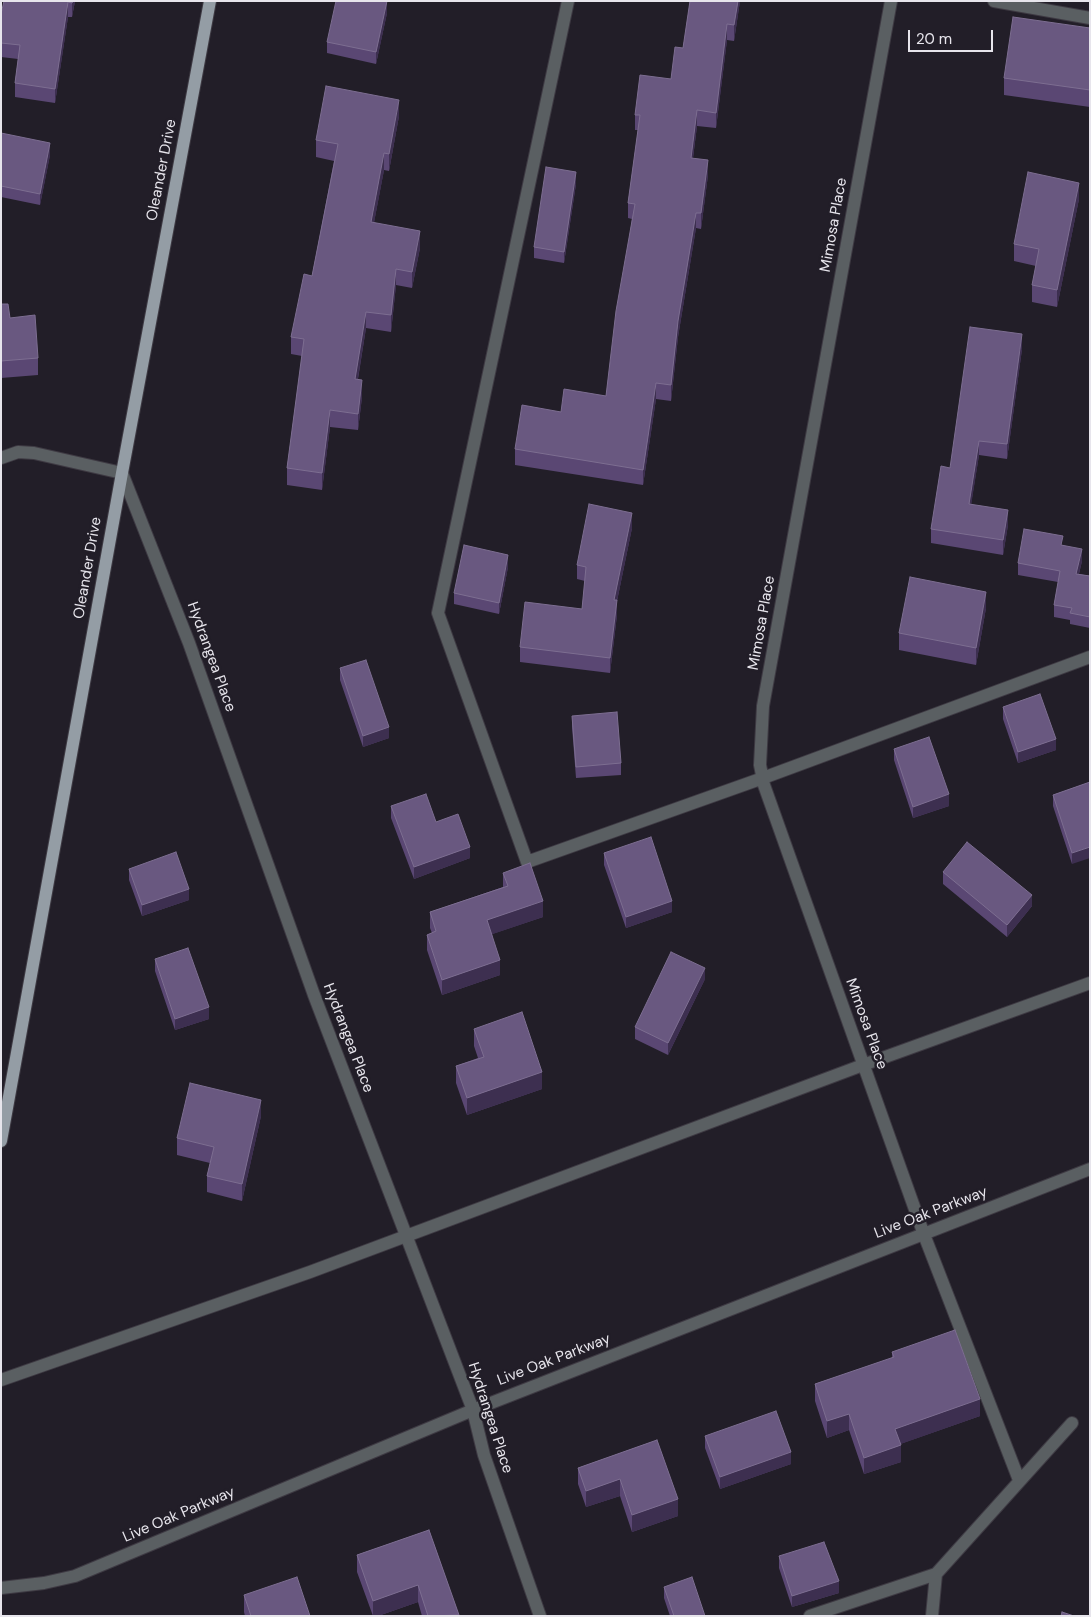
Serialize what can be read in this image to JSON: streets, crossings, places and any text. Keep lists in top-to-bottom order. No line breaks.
{"streets":{"main road":["Oleander Drive"],"street":["Mimosa Place","Hydrangea Place","Live Oak Parkway"]},"crossings":[["Oleander Drive","Hydrangea Place"],["Mimosa Place","Live Oak Parkway"],["Hydrangea Place","Live Oak Parkway"]],"scale_bar":"20 m"}
